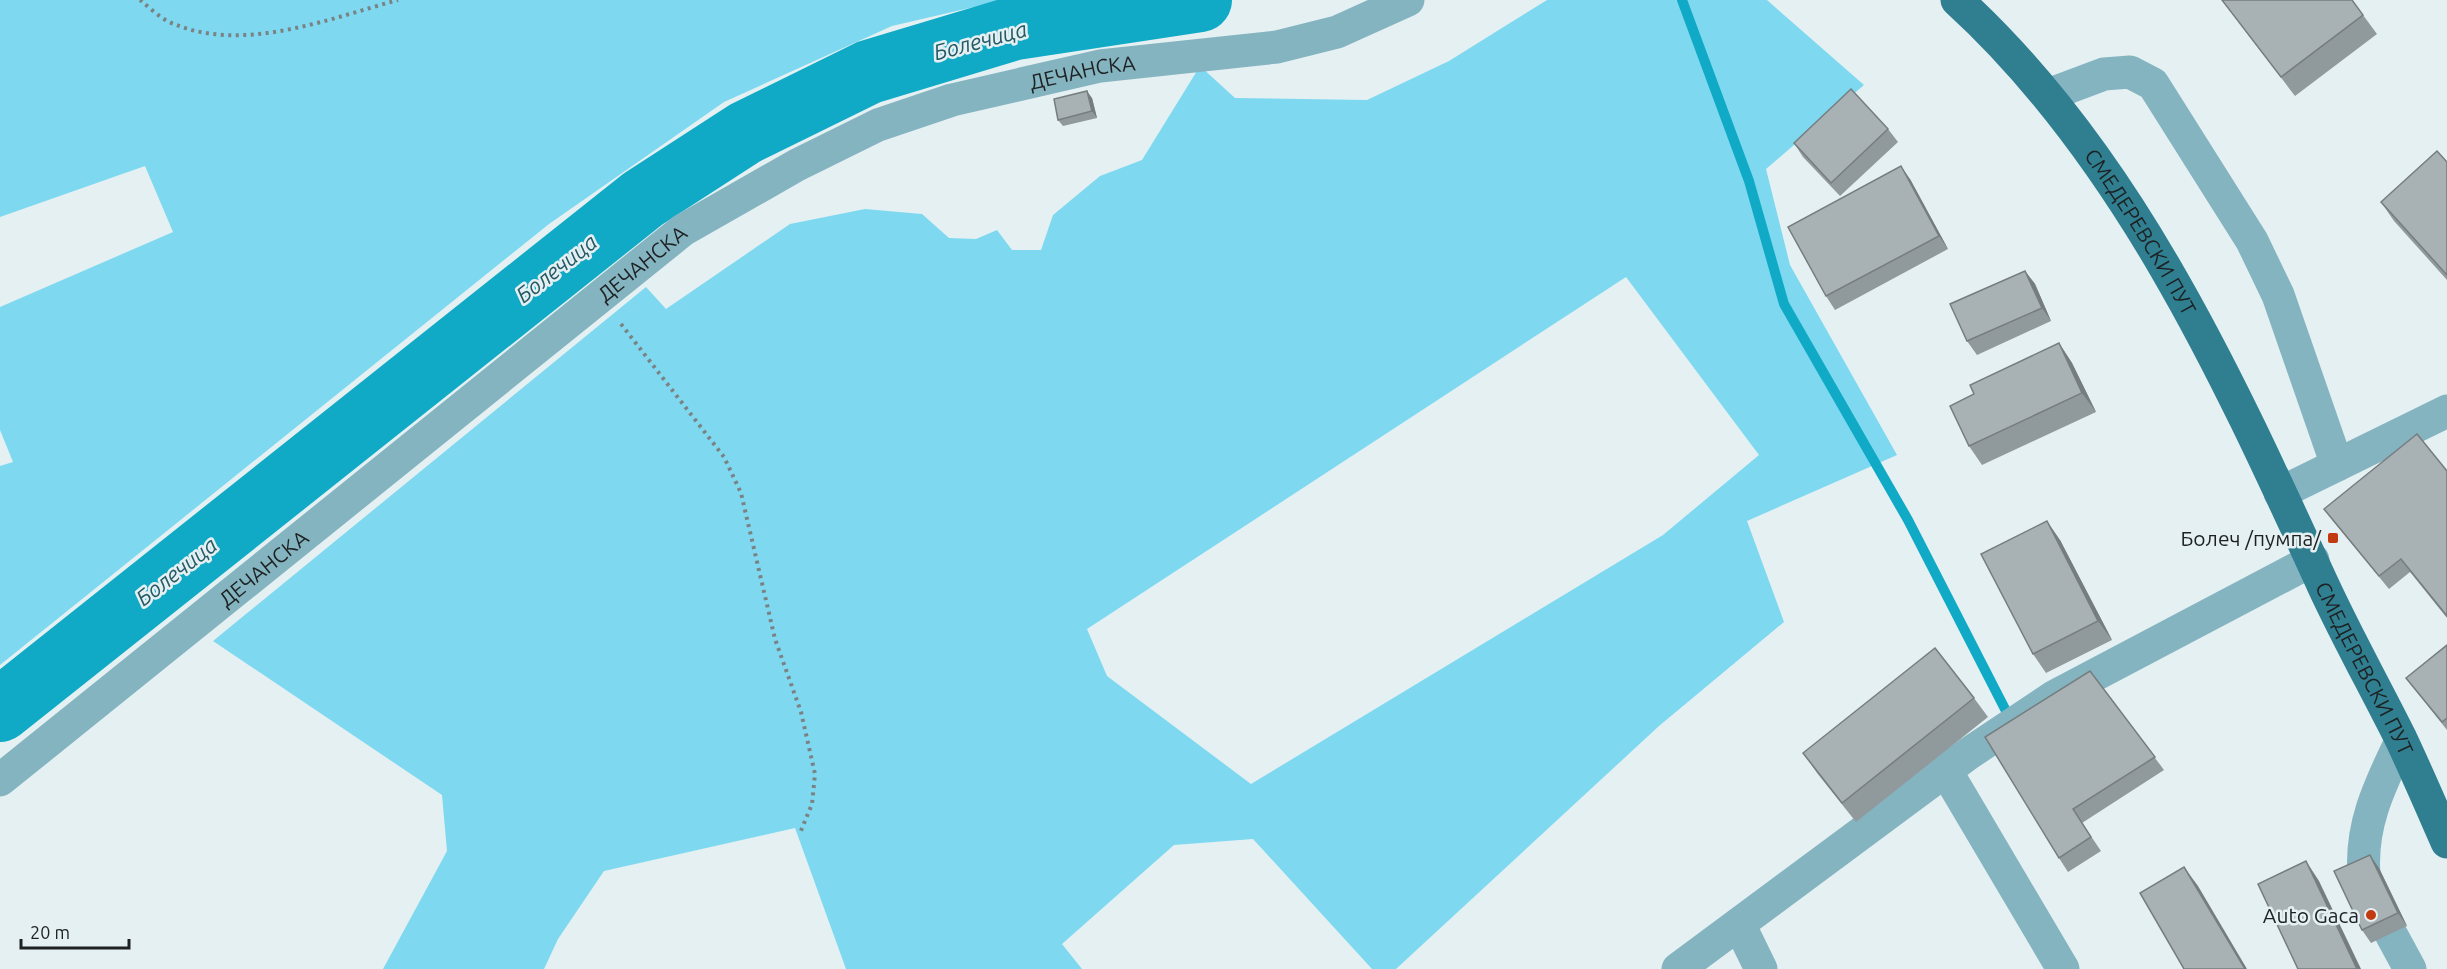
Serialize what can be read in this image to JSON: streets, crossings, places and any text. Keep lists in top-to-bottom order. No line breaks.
{"streets":{"main road":["СМЕДЕРЕВСКИ ПУТ"],"street":["ДЕЧАНСКА"]},"water":["Болечица"],"places":{"transit":["Болеч /пумпа/"],"other":["Auto Gaca"]},"scale_bar":"20 m"}
